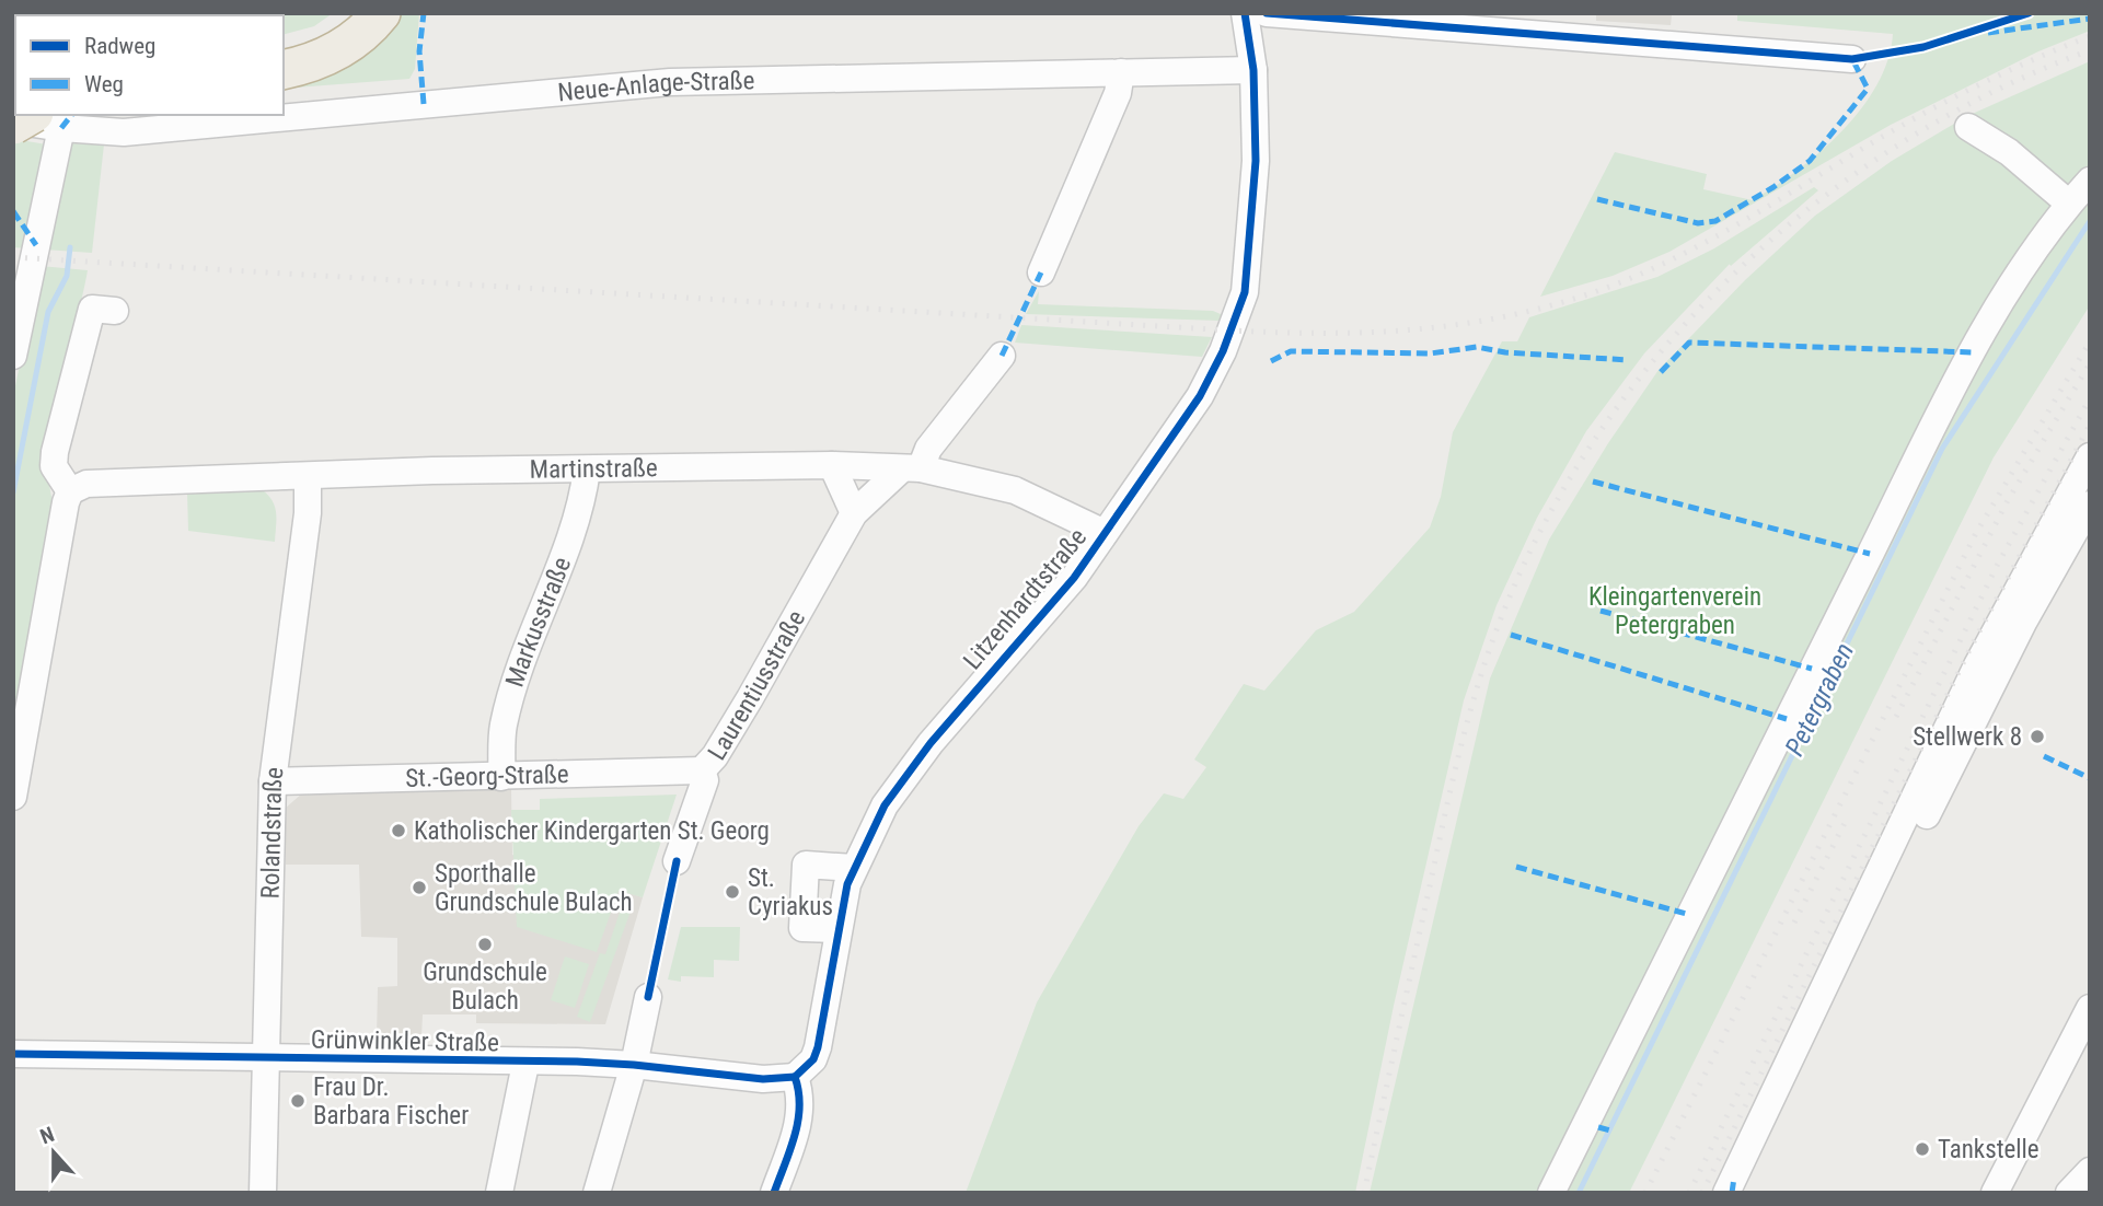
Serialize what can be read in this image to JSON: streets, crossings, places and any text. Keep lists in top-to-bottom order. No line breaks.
{"streets":{"street":["Neue-Anlage-Straße","Martinstraße","Litzenhardtstraße","Markusstraße","Laurentiusstraße","St.-Georg-Straße","Rolandstraße","Grünwinkler Straße"]},"crossings":[["Neue-Anlage-Straße","Litzenhardtstraße"],["Martinstraße","Litzenhardtstraße"],["Martinstraße","Markusstraße"],["Martinstraße","Laurentiusstraße"],["Martinstraße","Rolandstraße"],["Litzenhardtstraße","Grünwinkler Straße"],["Markusstraße","St.-Georg-Straße"],["Laurentiusstraße","St.-Georg-Straße"],["St.-Georg-Straße","Rolandstraße"],["Rolandstraße","Grünwinkler Straße"]],"water":["Petergraben"],"parks":["Kleingartenverein Petergraben"],"places":["Stellwerk 8","Katholischer Kindergarten St. Georg","Sporthalle Grundschule Bulach","St. Cyriakus","Grundschule Bulach","Frau Dr. Barbara Fischer","Tankstelle"],"legend":["Radweg","Weg"],"north":"top"}
